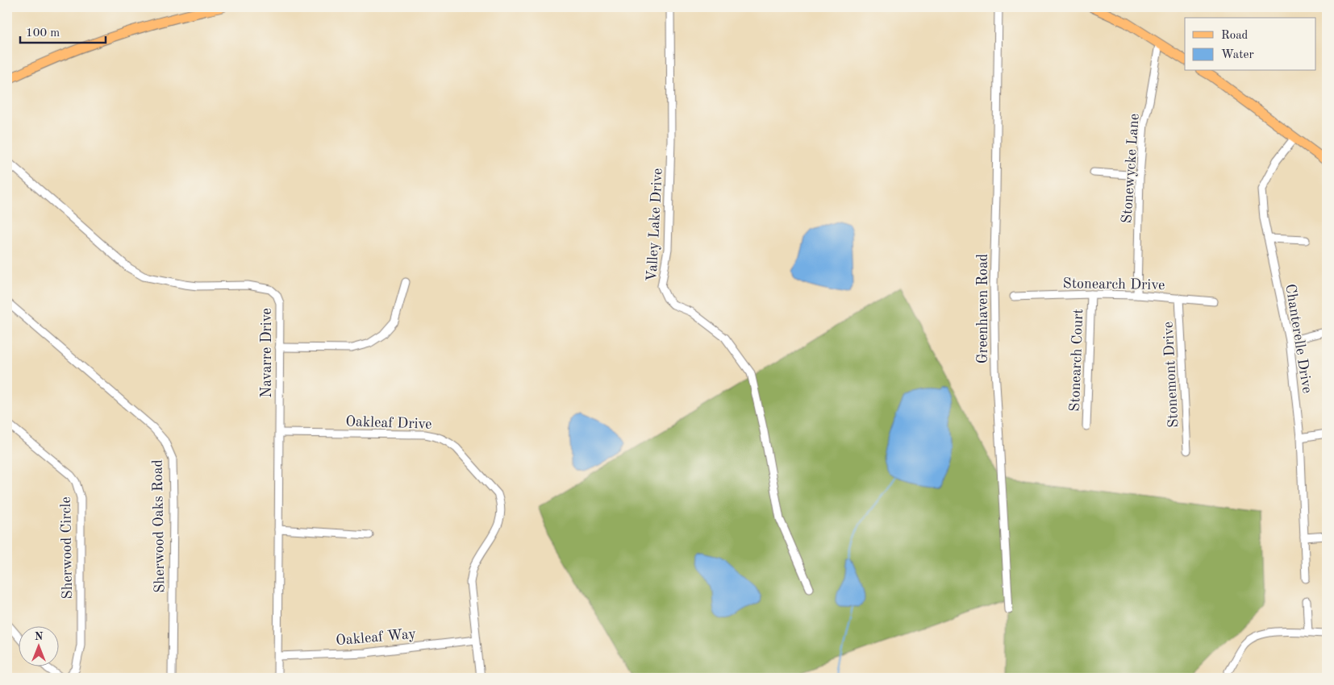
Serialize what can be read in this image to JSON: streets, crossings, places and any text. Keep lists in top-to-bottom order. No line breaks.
{"streets":{"street":["Stonewycke Lane","Valley Lake Drive","Stonearch Drive","Greenhaven Road","Chanterelle Drive","Navarre Drive","Stonearch Court","Stonemont Drive","Oakleaf Drive","Sherwood Oaks Road","Sherwood Circle","Oakleaf Way"]},"crossings":[["Stonewycke Lane","Stonearch Drive"],["Stonearch Drive","Stonearch Court"],["Stonearch Drive","Stonemont Drive"],["Navarre Drive","Oakleaf Drive"],["Navarre Drive","Oakleaf Way"],["Oakleaf Drive","Oakleaf Way"]],"legend":["Road","Water"],"scale_bar":"100 m","north":"top"}
